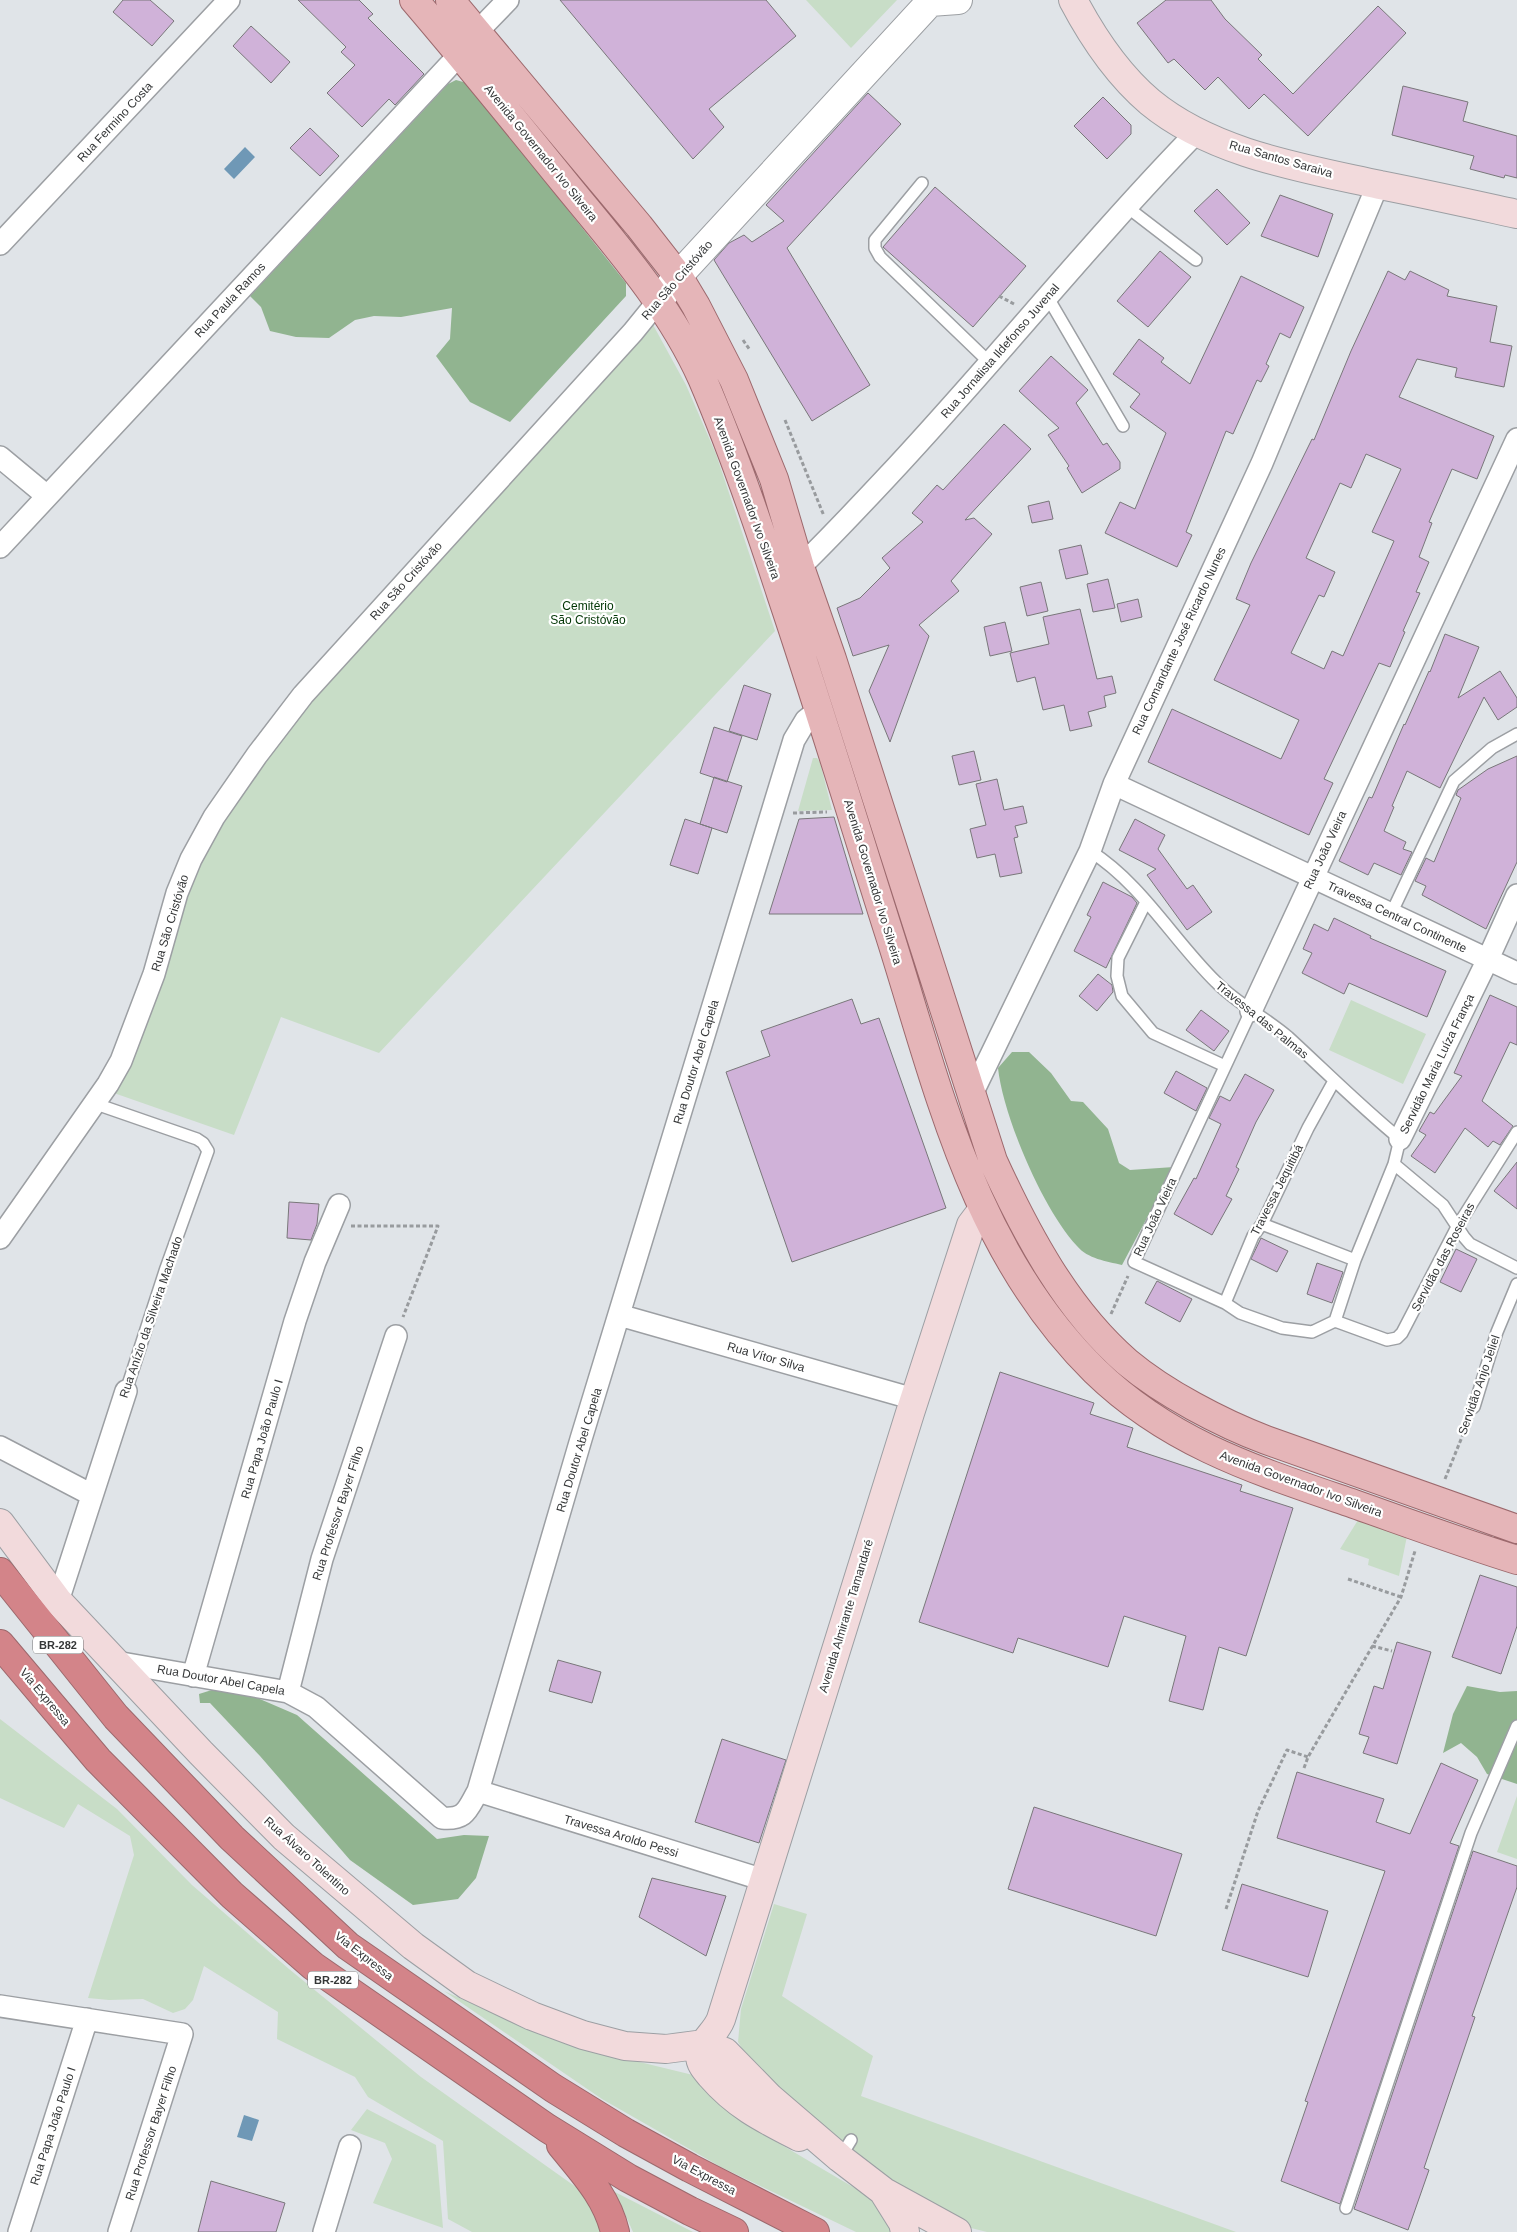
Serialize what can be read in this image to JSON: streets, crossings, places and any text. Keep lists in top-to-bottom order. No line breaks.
{"streets":{"highway":["BR-282","Via Expressa"],"main road":["Avenida Governador Ivo Silveira","Rua Santos Saraiva","Avenida Almirante Tamandaré","Rua Álvaro Tolentino"],"street":["Rua Fermino Costa","Rua São Cristóvão","Rua Paula Ramos","Rua Jornalista Ildefonso Juvenal","Rua Comandante José Ricardo Nunes","Rua João Vieira","Travessa Central Continente","Rua Doutor Abel Capela","Servidão Maria Luíza França","Rua Anízio da Silveira Machado","Rua Vítor Silva","Rua Papa João Paulo I","Rua Professor Bayer Filho","Travessa Aroldo Pessi"],"lane":["Travessa das Palmas","Travessa Jequitibá","Servidão das Roseiras","Servidão Anjo Jeliel"]},"crossings":[["Avenida Governador Ivo Silveira","Rua São Cristóvão"],["Avenida Governador Ivo Silveira","Rua Paula Ramos"],["Avenida Governador Ivo Silveira","Rua Doutor Abel Capela"],["Avenida Governador Ivo Silveira","Avenida Almirante Tamandaré"],["Rua Santos Saraiva","Rua Jornalista Ildefonso Juvenal"],["Rua Santos Saraiva","Rua Comandante José Ricardo Nunes"],["Rua São Cristóvão","Rua Anízio da Silveira Machado"],["Rua Comandante José Ricardo Nunes","Travessa Central Continente"],["Rua Comandante José Ricardo Nunes","Travessa das Palmas"],["Rua João Vieira","Travessa Central Continente"],["Rua João Vieira","Travessa das Palmas"],["Travessa Central Continente","Servidão Maria Luíza França"],["Travessa das Palmas","Servidão Maria Luíza França"],["Travessa das Palmas","Travessa Jequitibá"],["Rua Doutor Abel Capela","Rua Vítor Silva"],["Rua Doutor Abel Capela","Rua Papa João Paulo I"],["Rua Doutor Abel Capela","Rua Professor Bayer Filho"],["Rua Doutor Abel Capela","Travessa Aroldo Pessi"],["Rua Doutor Abel Capela","Rua Álvaro Tolentino"],["Servidão Maria Luíza França","Servidão das Roseiras"],["Rua Anízio da Silveira Machado","Rua Álvaro Tolentino"],["Rua Vítor Silva","Avenida Almirante Tamandaré"],["Rua Papa João Paulo I","Rua Professor Bayer Filho"],["Avenida Almirante Tamandaré","Travessa Aroldo Pessi"],["Avenida Almirante Tamandaré","Rua Álvaro Tolentino"]],"parks":["Cemitério São Cristóvão"]}
